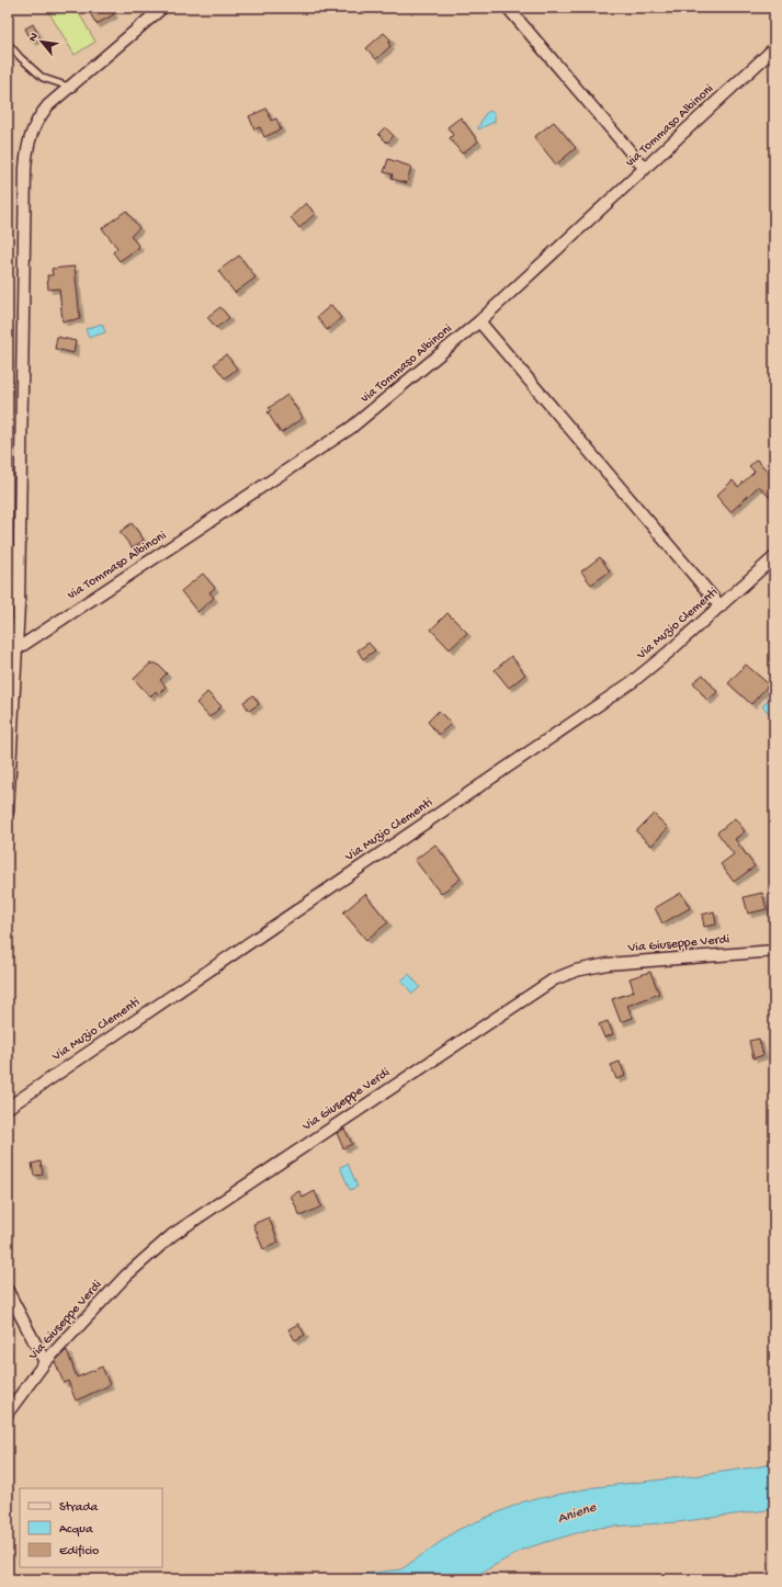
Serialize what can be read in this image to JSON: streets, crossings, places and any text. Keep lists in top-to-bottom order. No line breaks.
{"streets":{"street":["via Tommaso Albinoni","Via Muzio Clementi","Via Giuseppe Verdi"]},"water":["Aniene"],"legend":["Strada","Acqua","Edificio"],"north":"top left"}
